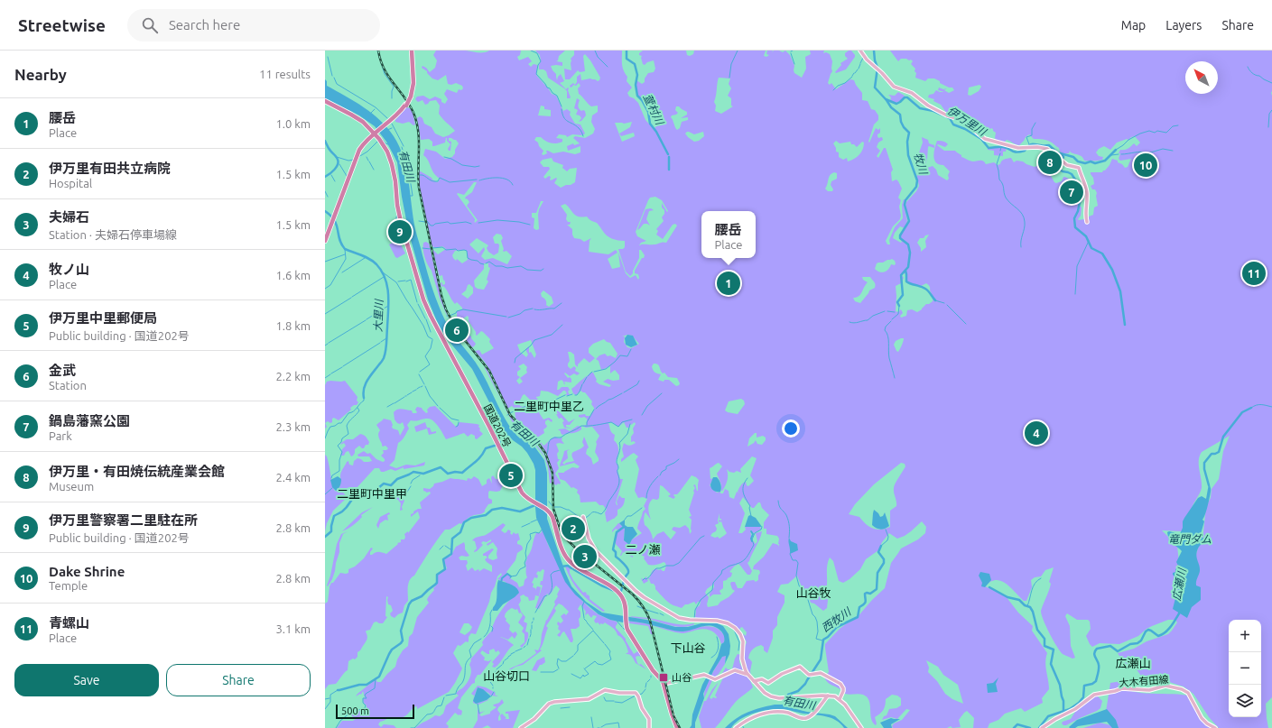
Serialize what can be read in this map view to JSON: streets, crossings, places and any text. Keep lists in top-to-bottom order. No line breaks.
{"streets":{"highway":["国道202号"],"main road":["大木有田線"]},"districts":["二里町中里乙","二里町中里甲","二ノ瀬","山谷牧","下山谷","広瀬山","山谷切口"],"water":["萱村川","伊万里川","牧川","有田川","大里川","竜門ダム","広瀬川","西牧川"],"places":{"transit":["山谷"]},"scale_bar":"500 m","north":"top left","page":{"header":"Streetwise","search":"Search here","nav":["Map","Layers","Share"],"heading":["Nearby","11 results"],"list":[{"mark":"1","name":"腰岳","note":"Place","value":"1.0 km"},{"mark":"2","name":"伊万里有田共立病院","note":"Hospital","value":"1.5 km"},{"mark":"3","name":"夫婦石","note":"Station · 夫婦石停車場線","value":"1.5 km"},{"mark":"4","name":"牧ノ山","note":"Place","value":"1.6 km"},{"mark":"5","name":"伊万里中里郵便局","note":"Public building · 国道202号","value":"1.8 km"},{"mark":"6","name":"金武","note":"Station","value":"2.2 km"},{"mark":"7","name":"鍋島藩窯公園","note":"Park","value":"2.3 km"},{"mark":"8","name":"伊万里・有田焼伝統産業会館","note":"Museum","value":"2.4 km"},{"mark":"9","name":"伊万里警察署二里駐在所","note":"Public building · 国道202号","value":"2.8 km"},{"mark":"10","name":"Dake Shrine","note":"Temple","value":"2.8 km"},{"mark":"11","name":"青螺山","note":"Place","value":"3.1 km"}],"pins":["8","10","7","9","11","1","6","4","5","2","3"],"popup":["腰岳","Place"],"map_buttons":["+","−"],"buttons":["Save","Share"],"scale":"500 m"}}
